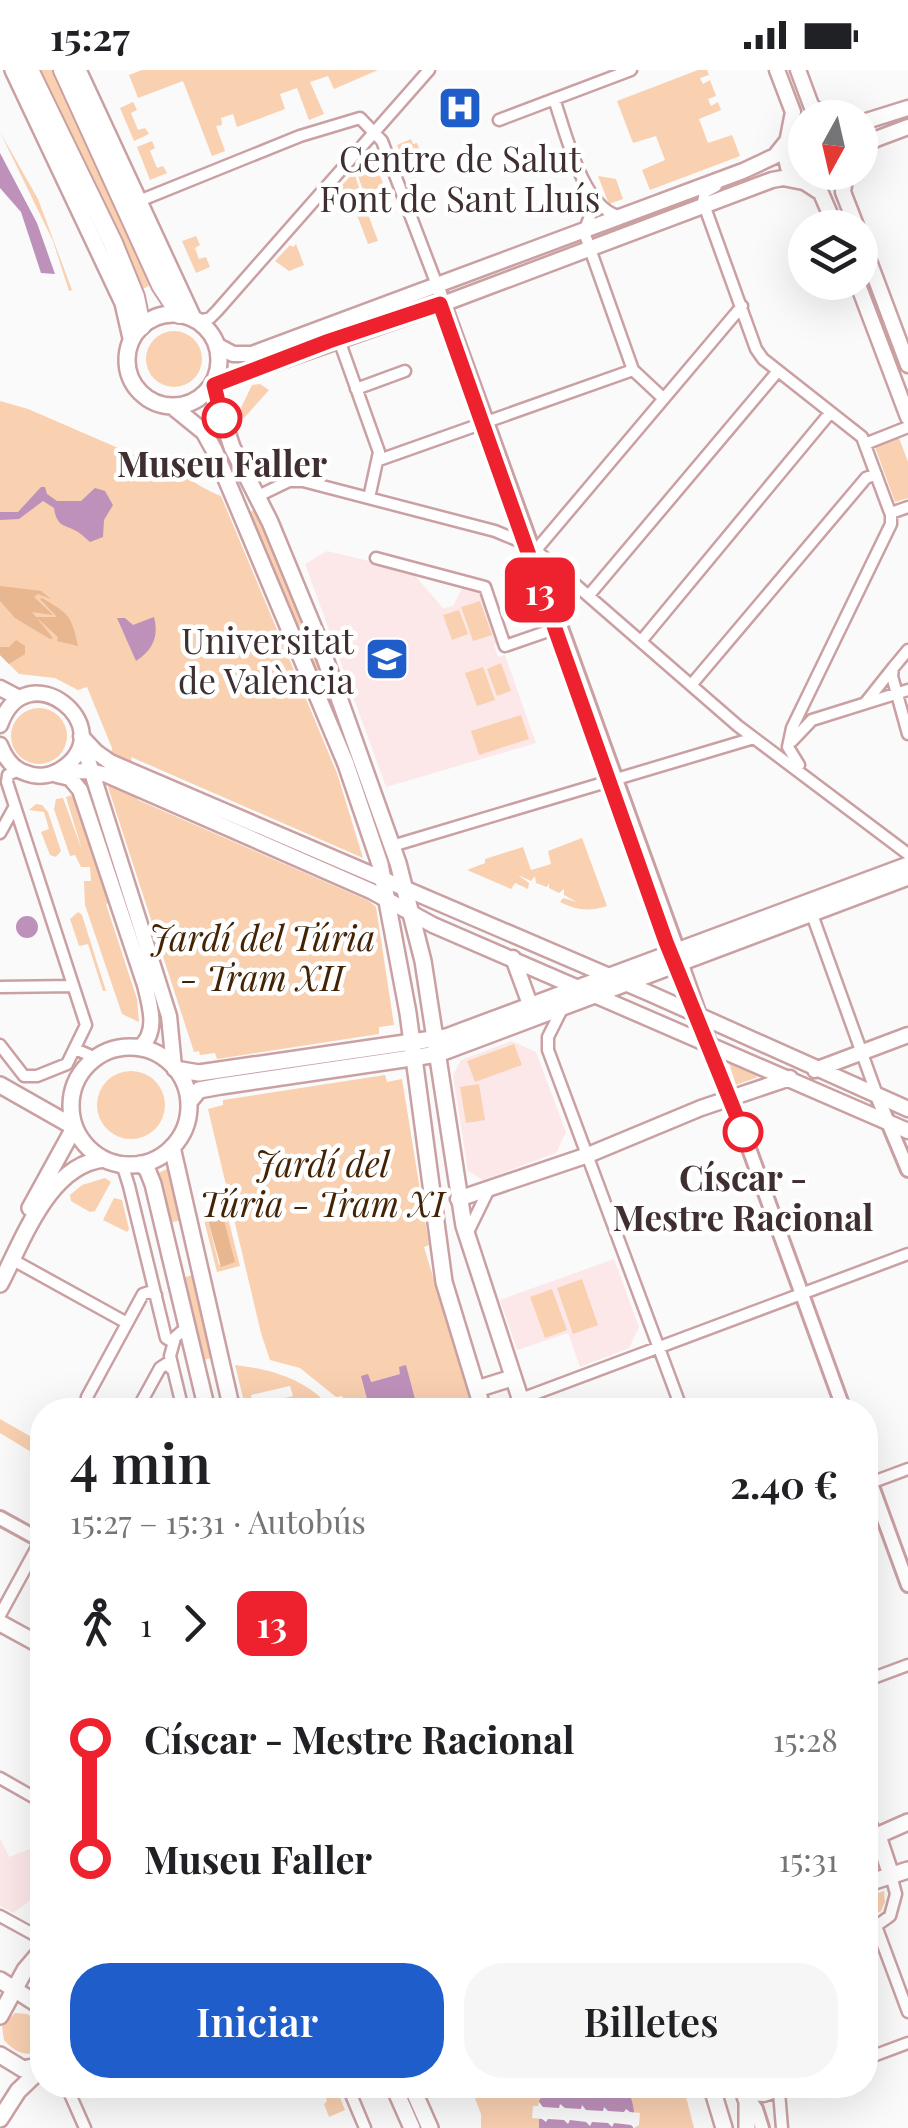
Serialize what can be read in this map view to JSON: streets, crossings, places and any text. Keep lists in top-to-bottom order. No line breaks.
{"parks":["Jardí del Túria - Tram XII","Jardí del Túria - Tram XI"],"places":{"hospital":["Centre de Salut Font de Sant Lluís"],"other":["Museu Faller","Císcar - Mestre Racional"],"school or university":["Universitat de València"]},"lines":["bus line 13"],"north":"bottom","page":{"status":"15:27","on_map":"13","heading":["4 min","15:27 – 15:31 · Autobús","2.40 €"],"legs":["1","13"],"list":[{"name":"Císcar - Mestre Racional","value":"15:28"},{"name":"Museu Faller","value":"15:31"}],"buttons":["Iniciar","Billetes"]}}
